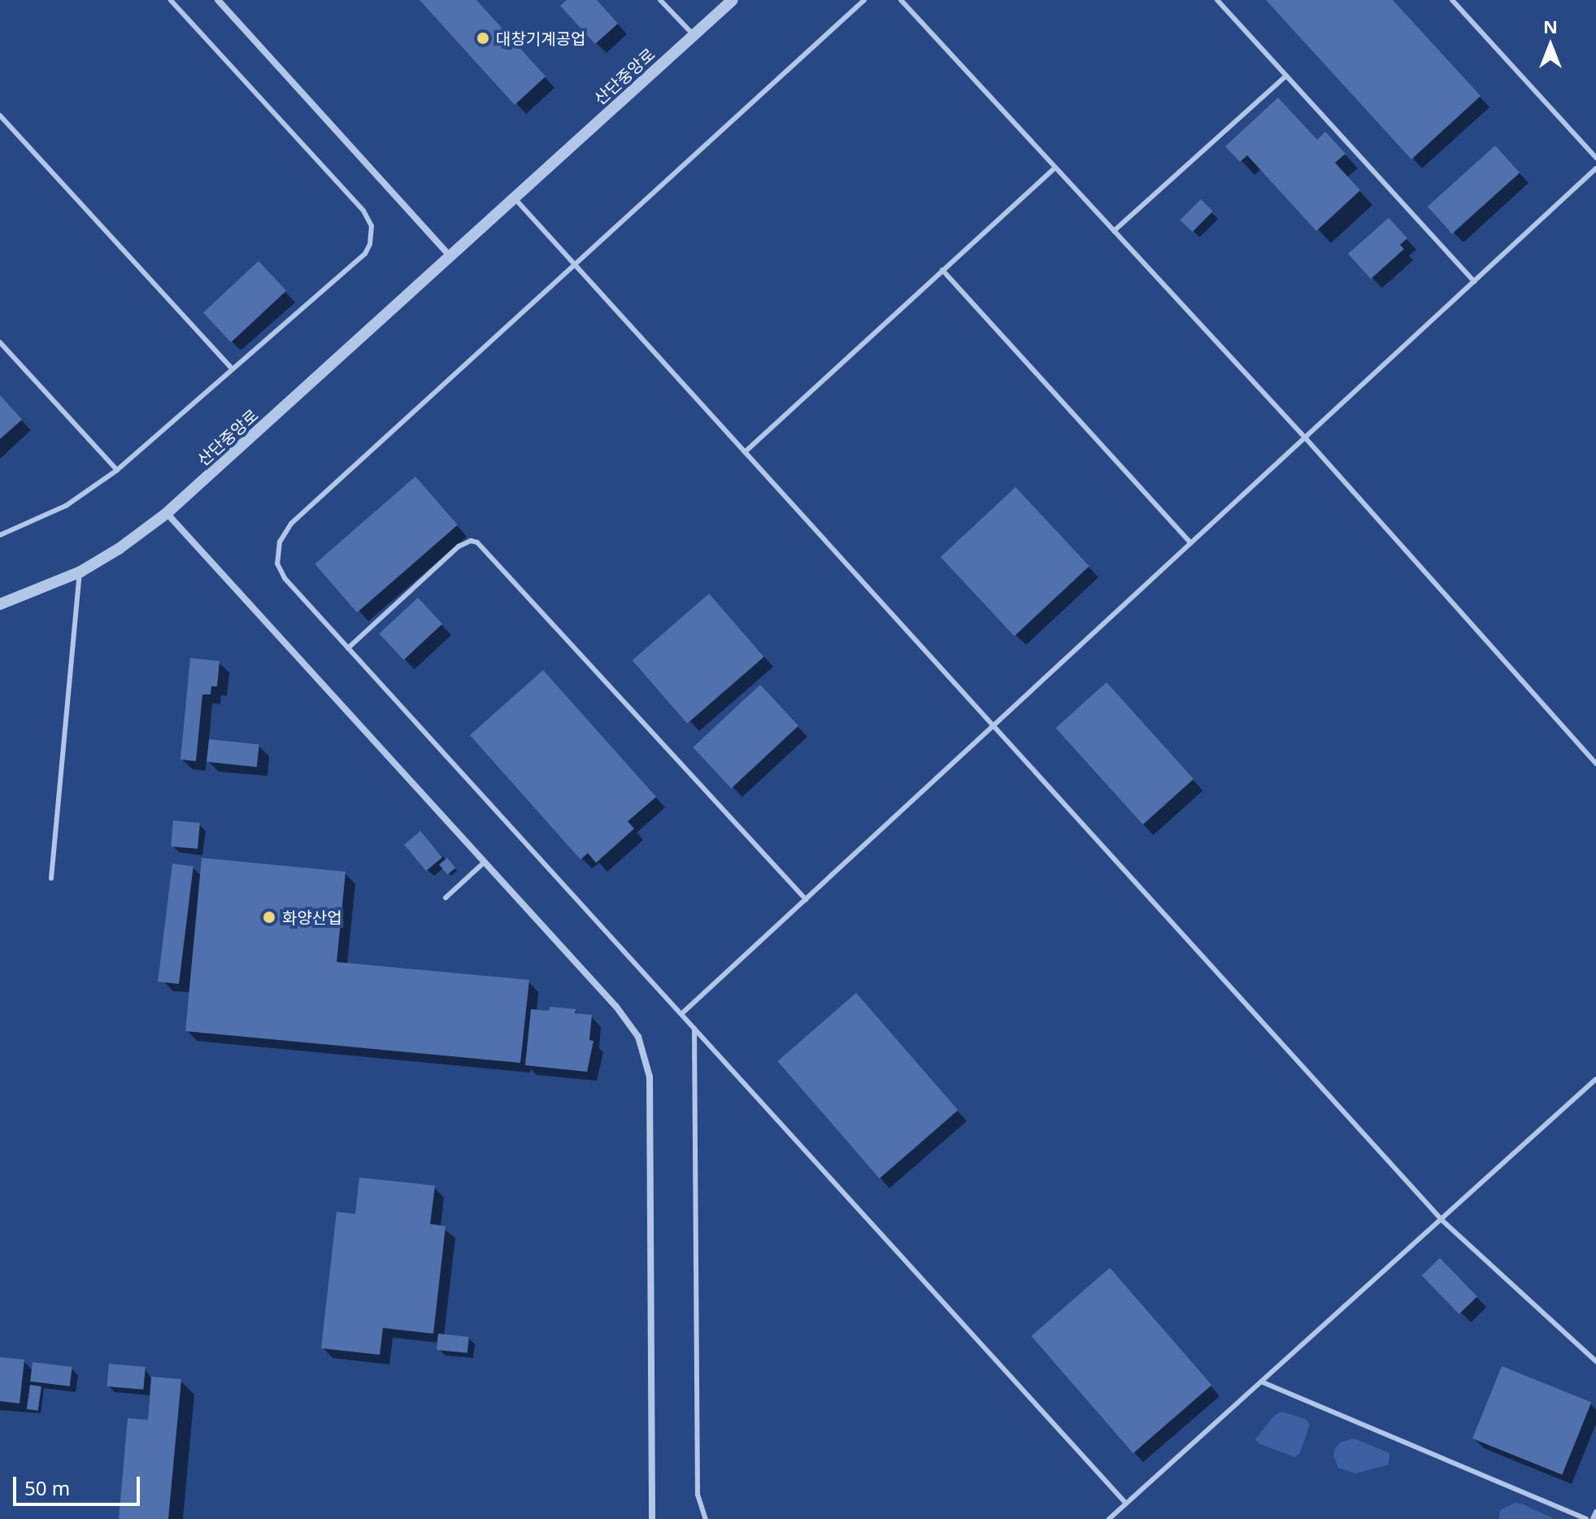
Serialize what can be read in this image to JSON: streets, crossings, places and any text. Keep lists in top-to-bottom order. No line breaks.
{"streets":{"street":["산단중앙로"]},"places":["대창기계공업","화양산업"],"scale_bar":"50 m","north":"top"}
